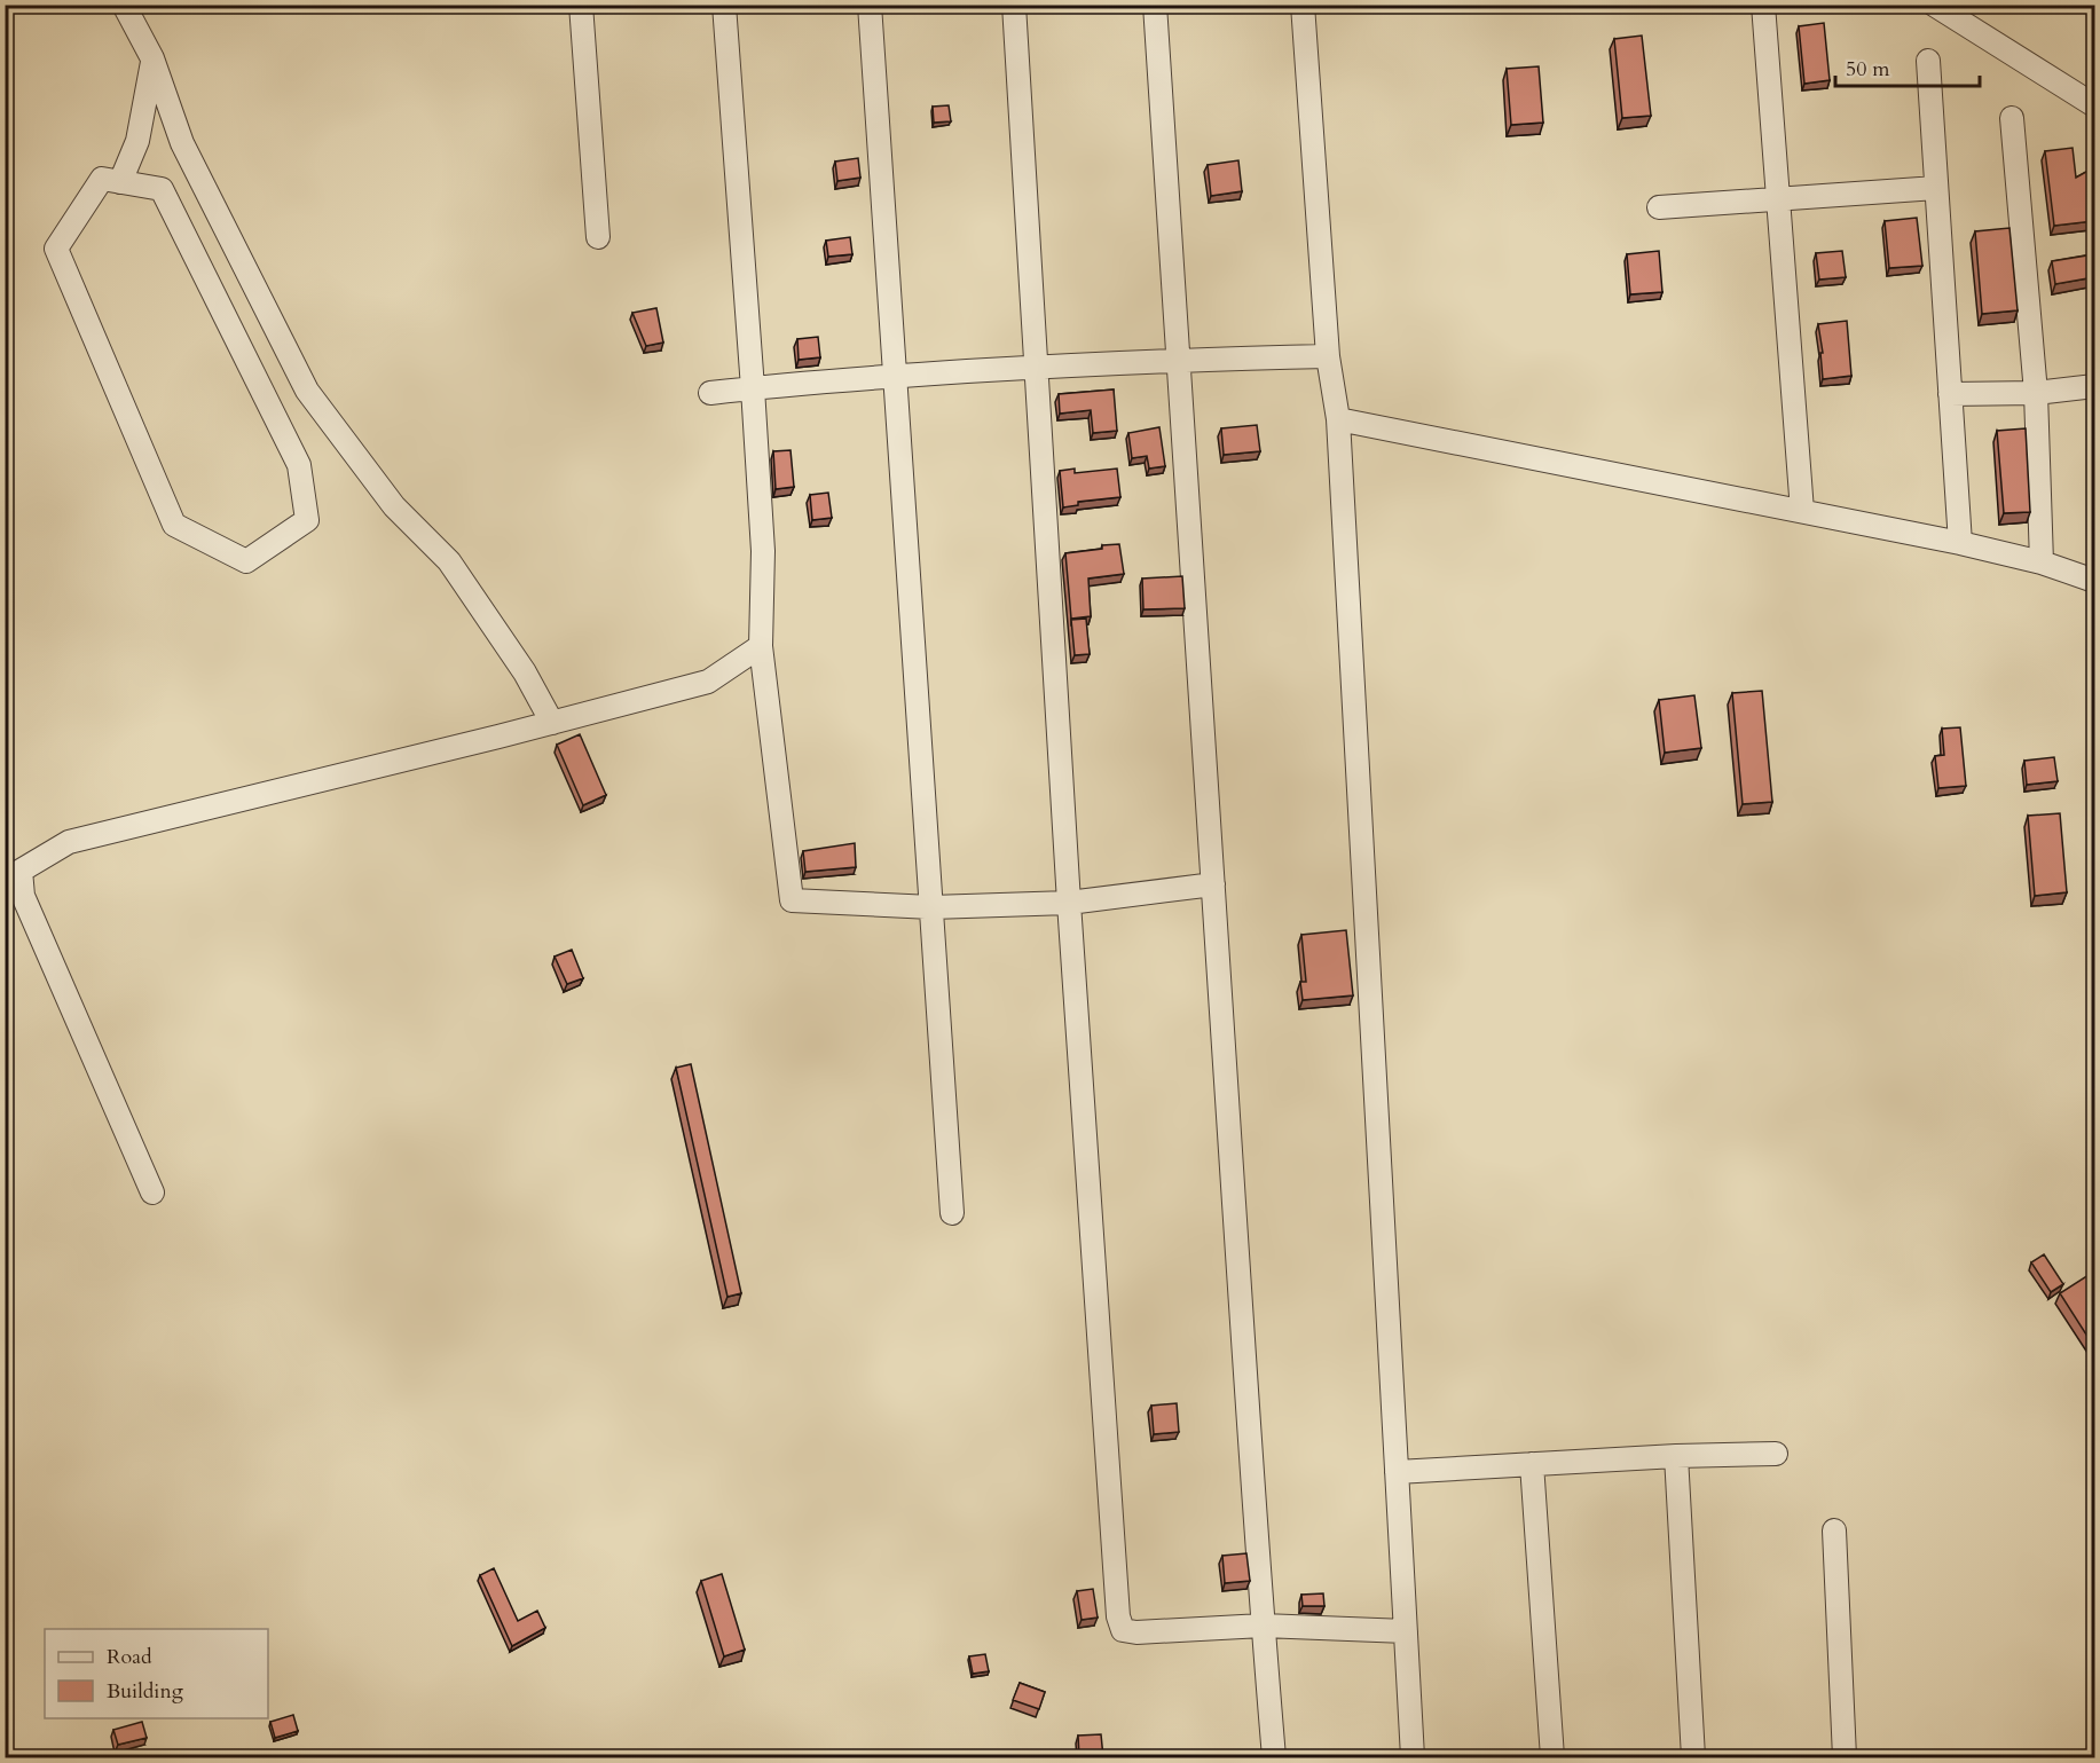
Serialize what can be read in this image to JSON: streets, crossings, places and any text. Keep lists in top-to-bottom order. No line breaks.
{"legend":["Road","Building"],"scale_bar":"50 m"}
